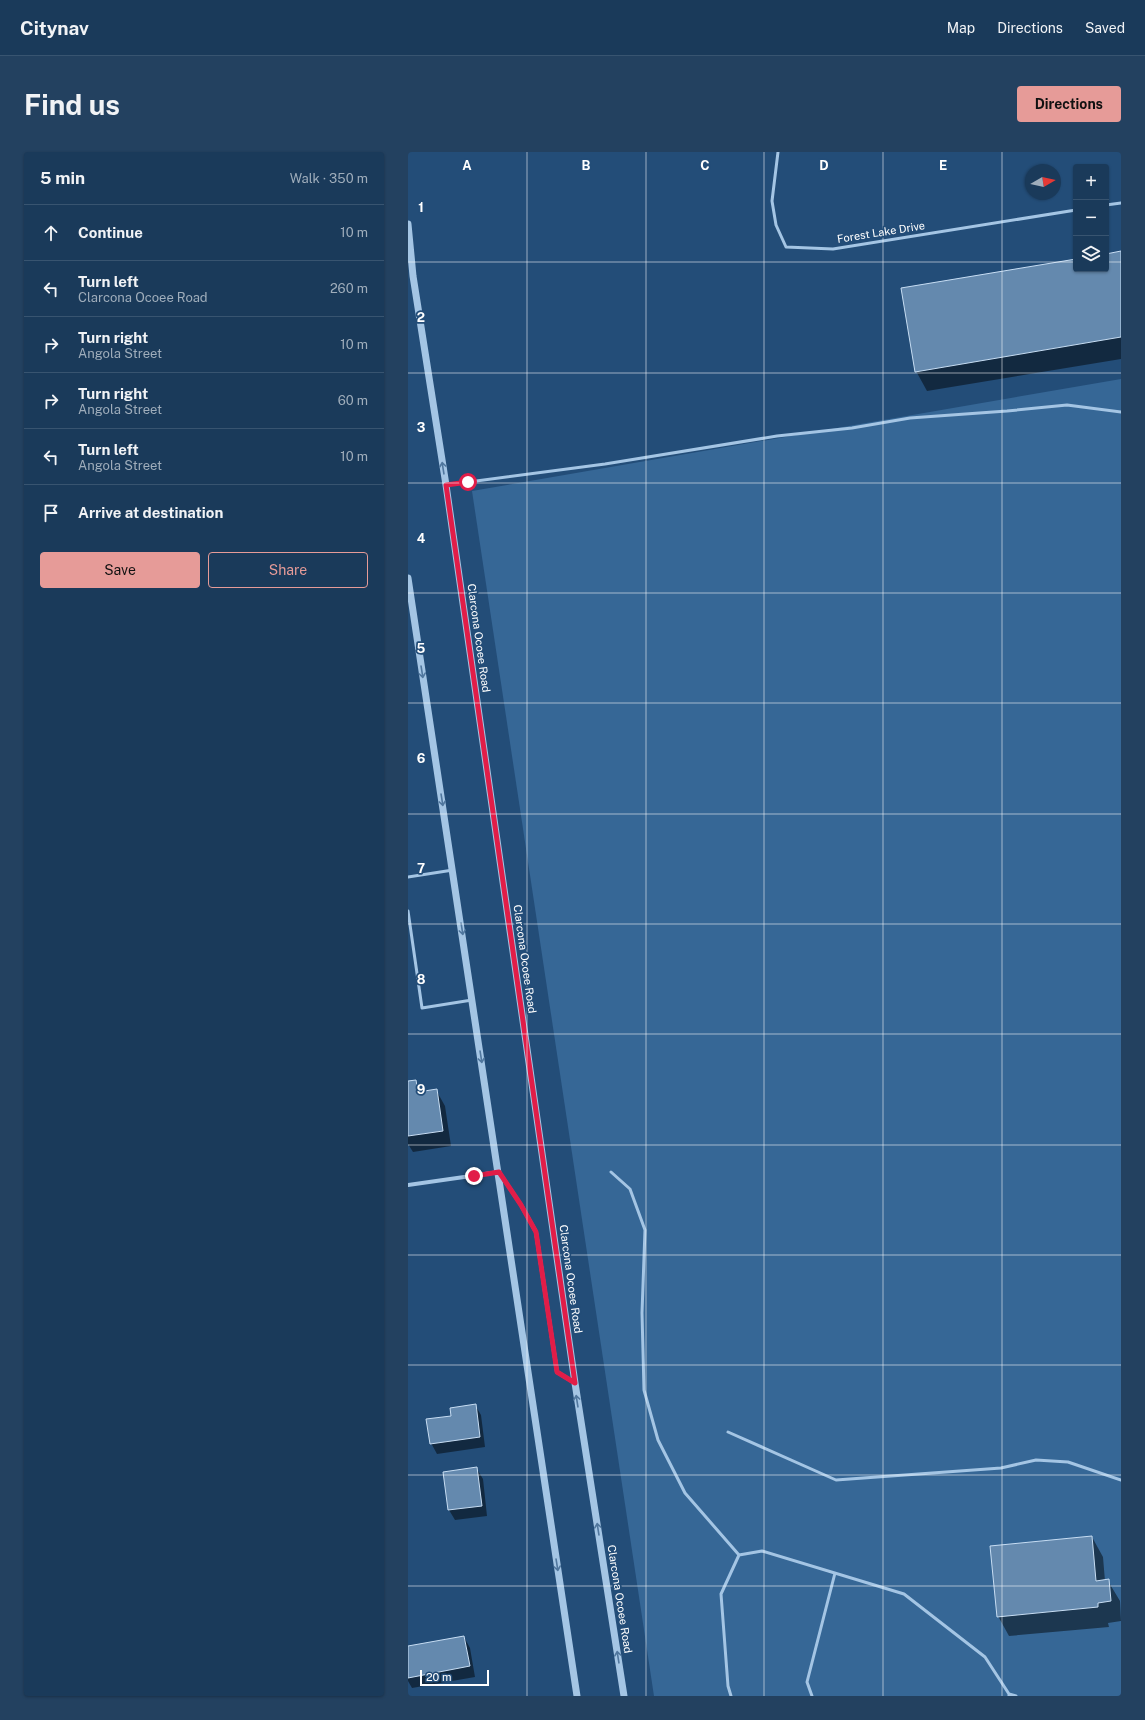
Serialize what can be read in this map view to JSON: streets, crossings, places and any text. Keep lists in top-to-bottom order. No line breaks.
{"streets":{"street":["Clarcona Ocoee Road"],"lane":["Forest Lake Drive"]},"scale_bar":"20 m","north":"right","page":{"header":"Citynav","nav":["Map","Directions","Saved"],"buttons":["Directions",["Save","Share"]],"title":"Find us","heading":["5 min","Walk · 350 m"],"map_buttons":["+","−"],"list":[["Continue","10 m"],["Turn left","Clarcona Ocoee Road","260 m"],["Turn right","Angola Street","10 m"],["Turn right","Angola Street","60 m"],["Turn left","Angola Street","10 m"],"Arrive at destination"],"scale":"20 m"},"grid":{"columns":["A","B","C","D","E"],"rows":["1","2","3","4","5","6","7","8","9"]}}
